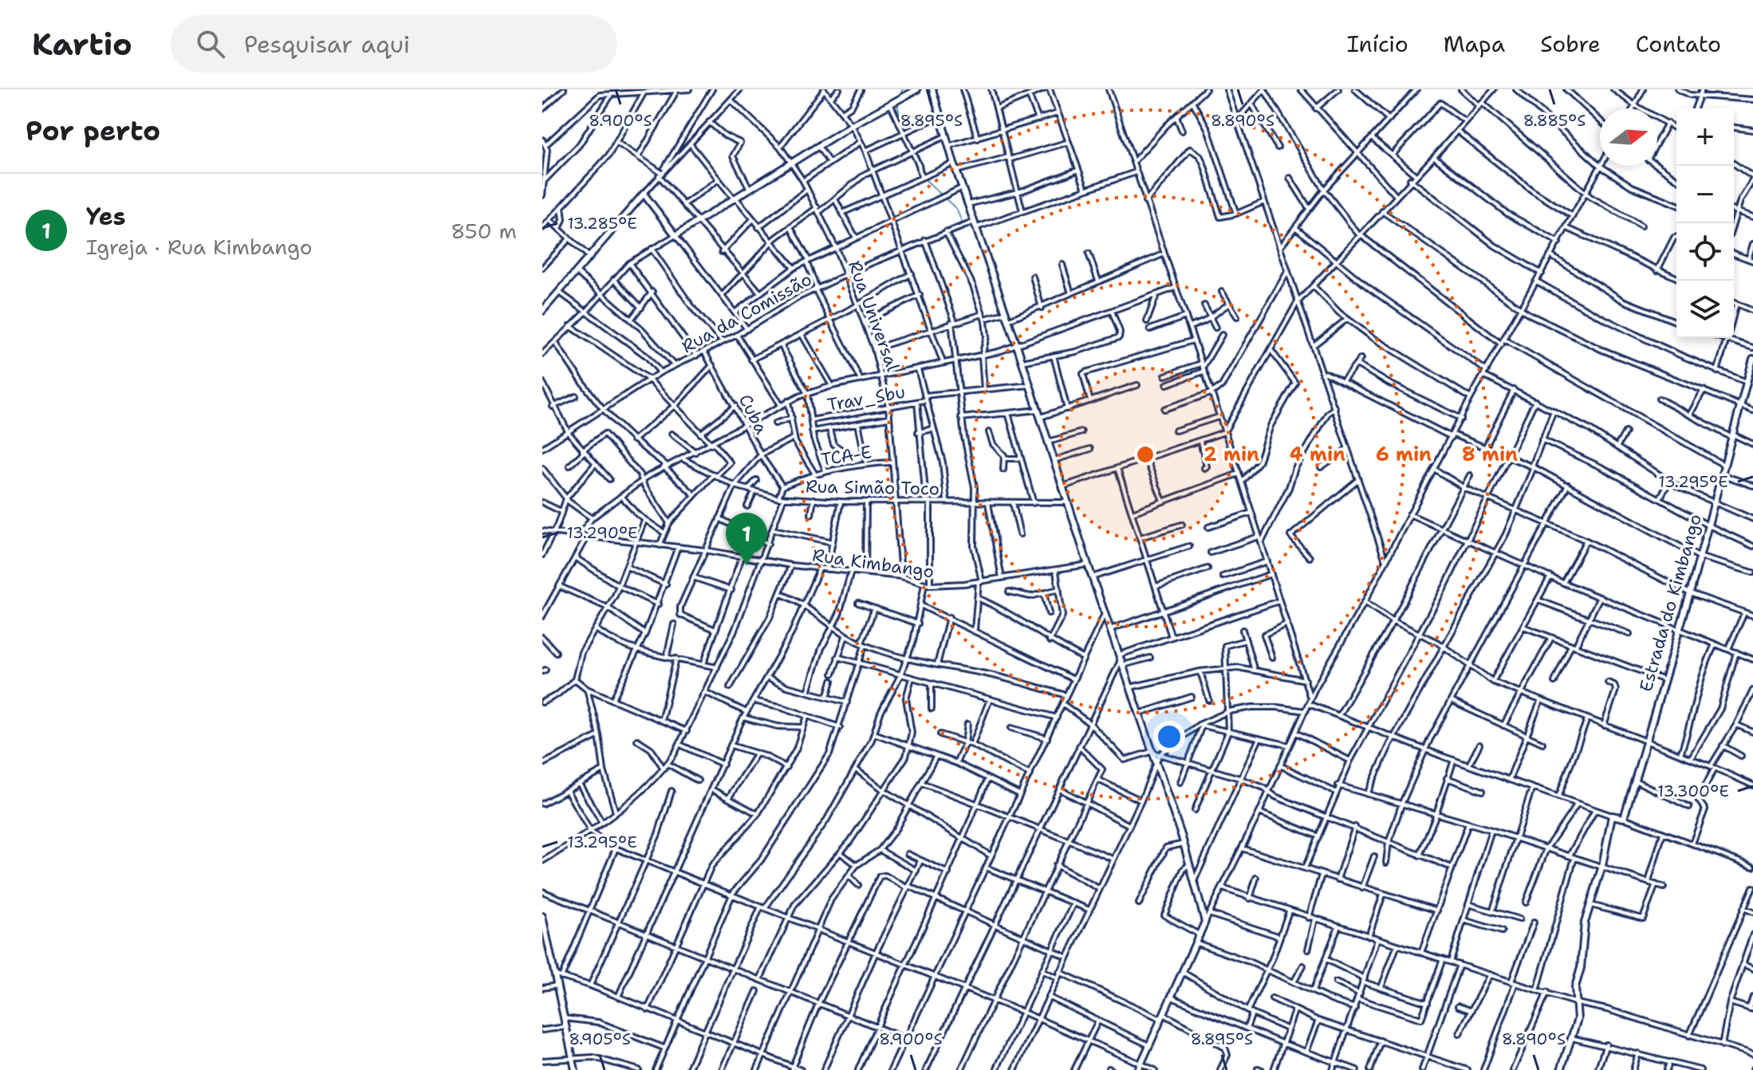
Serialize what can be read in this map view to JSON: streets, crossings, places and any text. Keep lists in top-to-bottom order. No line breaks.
{"streets":{"street":["Rua da Comissão","Rua Universal","Trav_Sbu","Cuba","TCA-E","Rua Simão Toco","Rua Kimbango","Estrada do Kimbango"]},"crossings":[["Rua da Comissão","Rua Universal"],["Rua da Comissão","Cuba"],["Rua Universal","Trav_Sbu"],["Rua Universal","TCA-E"],["Rua Universal","Rua Simão Toco"],["Rua Universal","Rua Kimbango"],["Cuba","TCA-E"]],"north":"right","page":{"header":"Kartio","search":"Pesquisar aqui","nav":["Início","Mapa","Sobre","Contato"],"heading":"Por perto","map_buttons":["+","−"],"list":[{"mark":"1","name":"Yes","note":"Igreja · Rua Kimbango","value":"850 m"}],"pins":"1"},"coordinates":["8.900°S","8.895°S","8.890°S","8.885°S","13.285°E","13.295°E","13.290°E","13.300°E","8.905°S"],"rings":["2 min","4 min","6 min","8 min"]}
